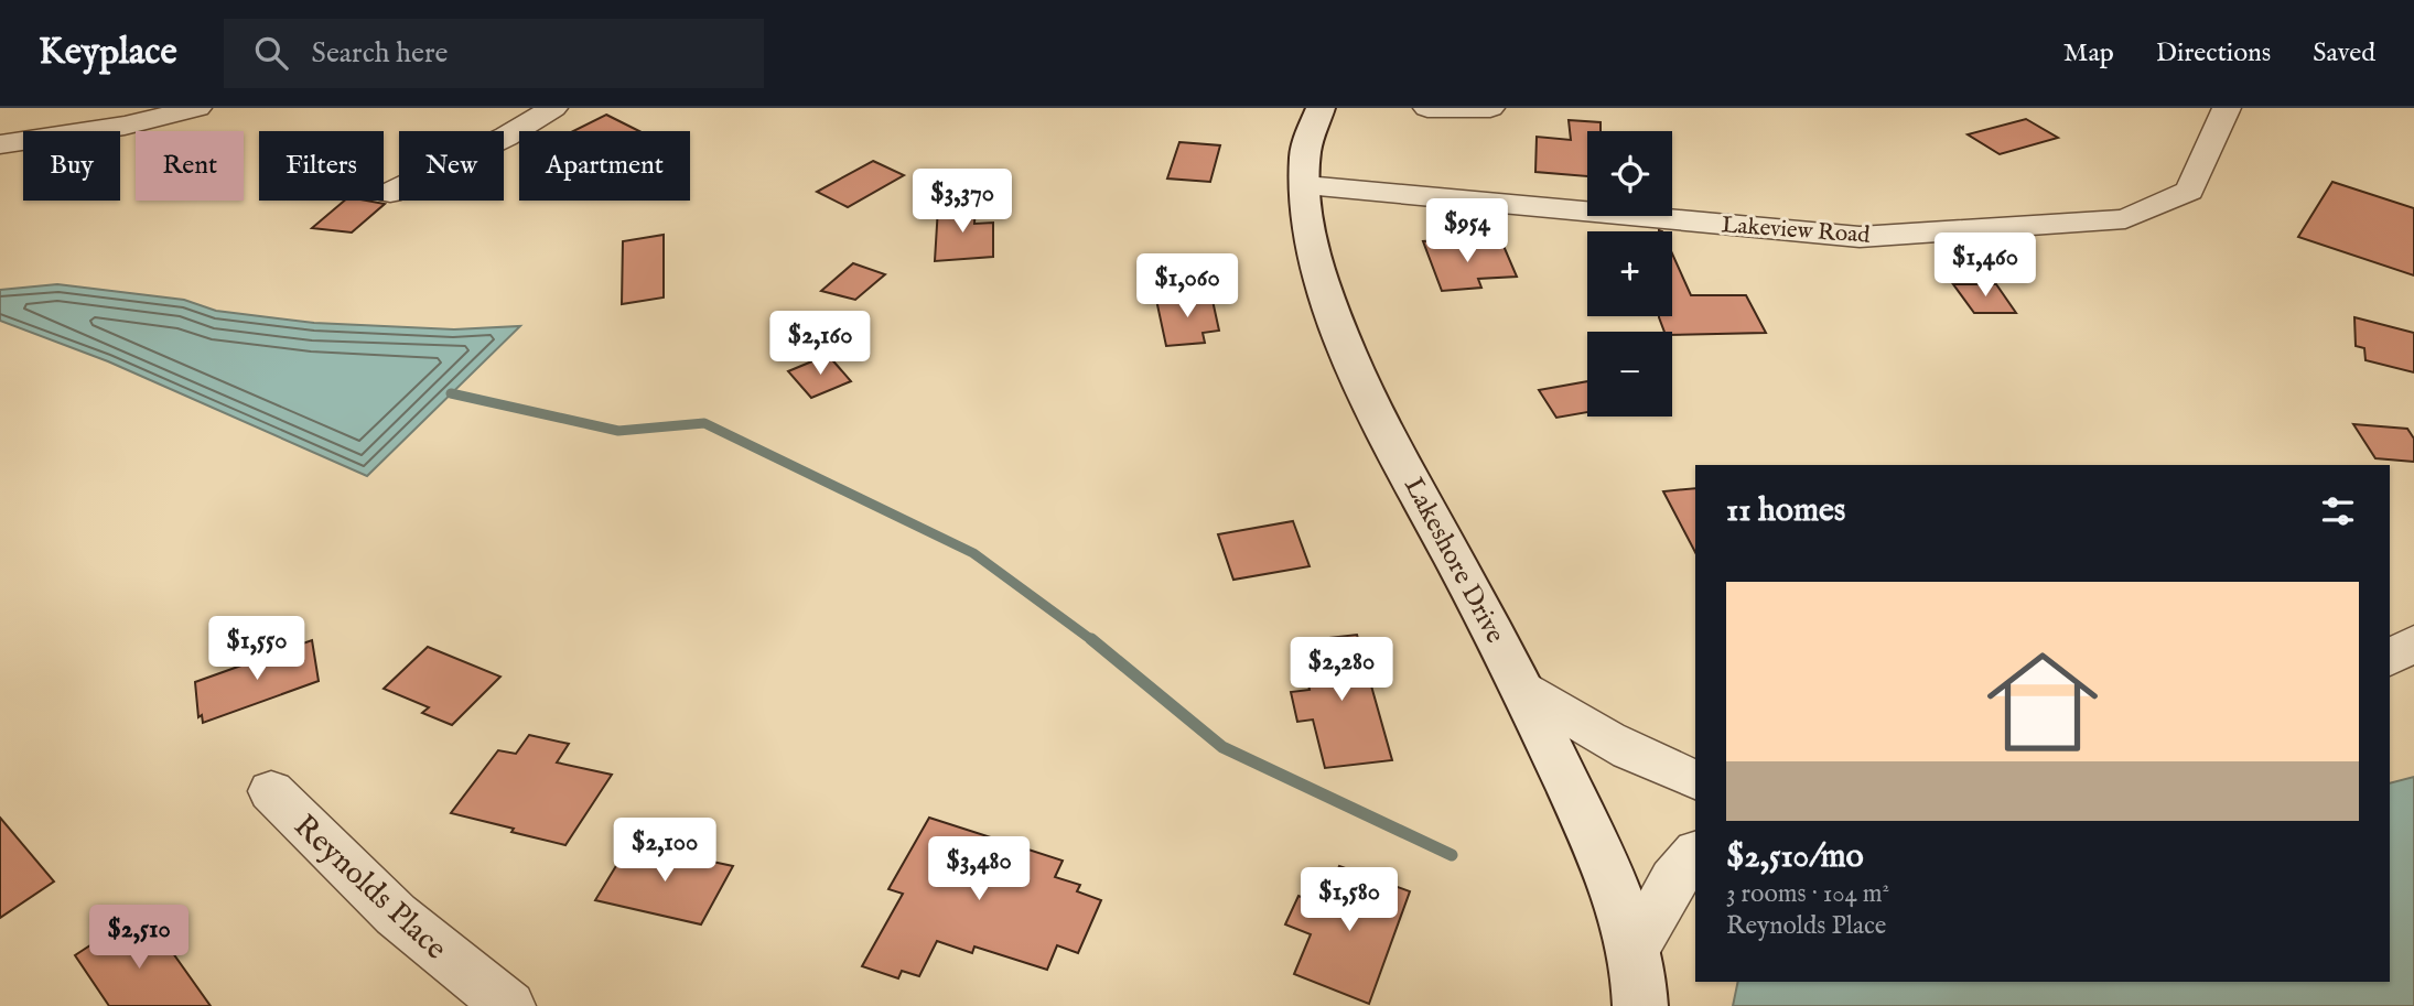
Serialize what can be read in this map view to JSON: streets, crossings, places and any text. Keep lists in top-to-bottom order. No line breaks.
{"streets":{"street":["Lakeview Road","Lakeshore Drive","Reynolds Place"]},"crossings":[["Lakeview Road","Lakeshore Drive"]],"page":{"header":"Keyplace","search":"Search here","nav":["Map","Directions","Saved"],"map_buttons":["+","−"],"chip":["Buy","Rent","Filters","New","Apartment"],"price":["$3,370","$954","$1,460","$1,060","$2,160","$1,550","$2,280","$2,100","$3,480","$1,580","$2,510"],"heading":"11 homes","list":[{"name":"$2,510/mo","note":"3 rooms · 104 m² · Reynolds Place"}]}}
